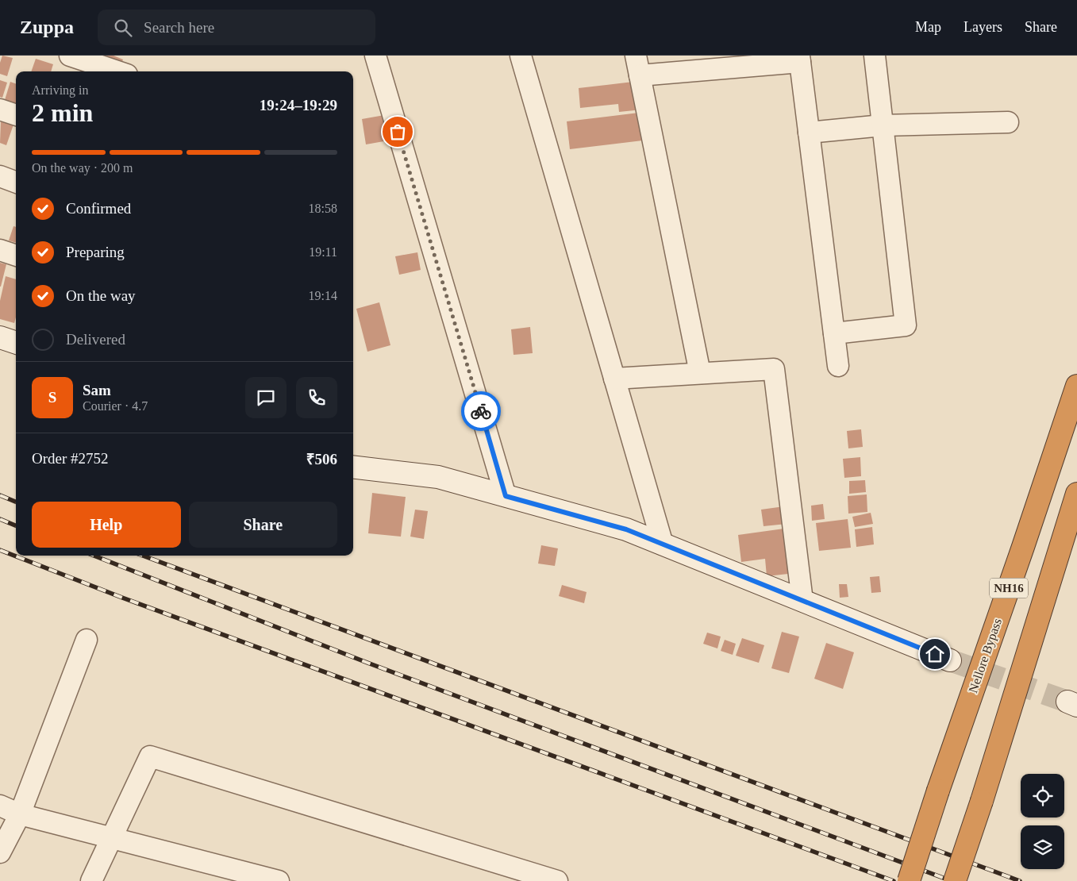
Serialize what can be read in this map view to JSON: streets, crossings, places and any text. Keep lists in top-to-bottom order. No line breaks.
{"streets":{"highway":["NH16","Nellore Bypass"]},"page":{"header":"Zuppa","search":"Search here","nav":["Map","Layers","Share"],"heading":["2 min","Arriving in","19:24–19:29"],"panel":["Sam","Courier · 4.7","Order #2752","₹506"],"bar":"On the way · 200 m","list":[["Confirmed","18:58"],["Preparing","19:11"],["On the way","19:14"],"Delivered"],"round":"S","buttons":["Help","Share"]}}
